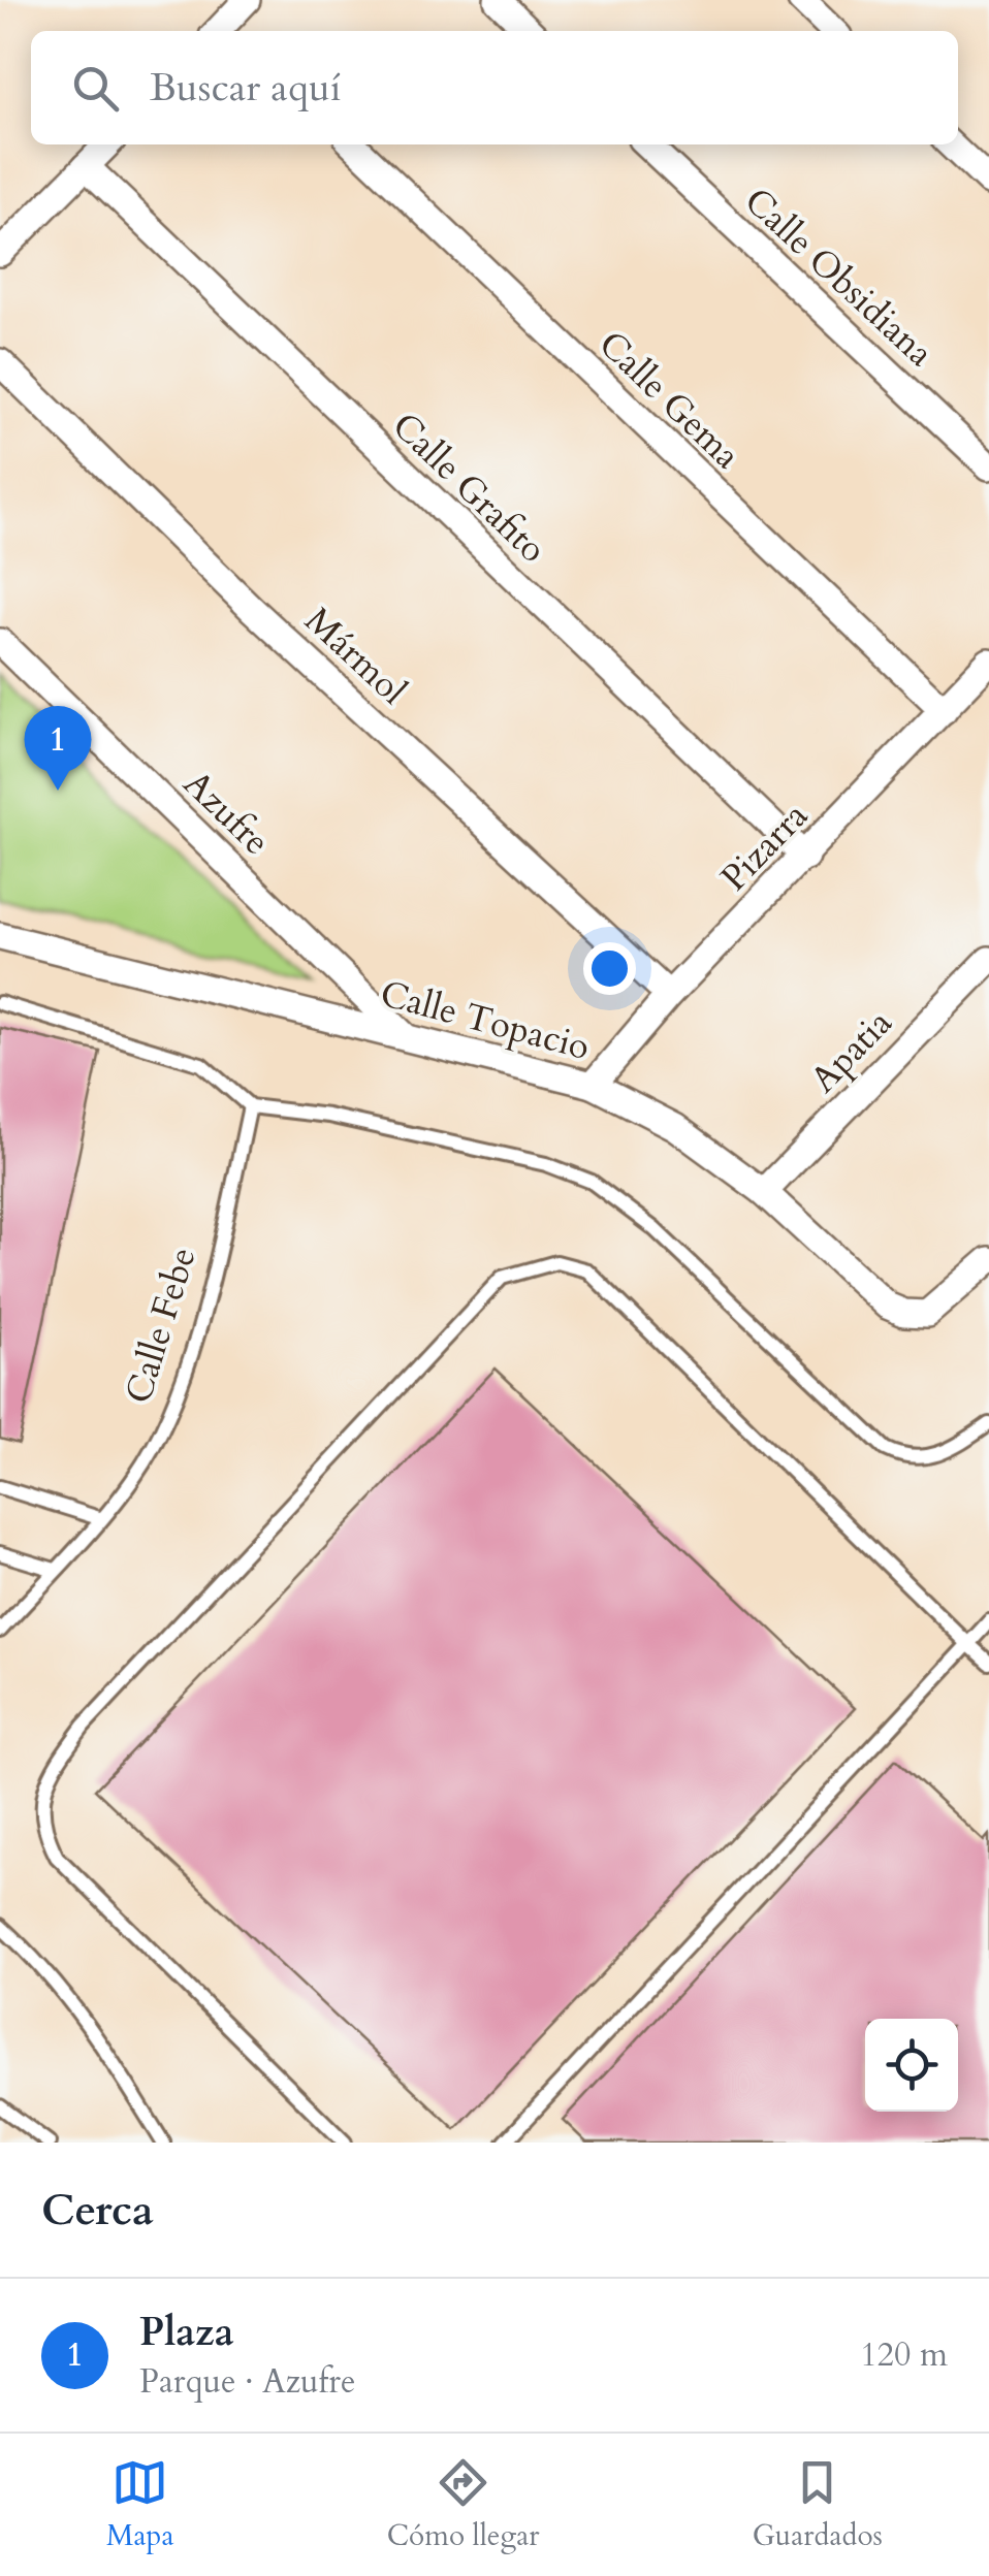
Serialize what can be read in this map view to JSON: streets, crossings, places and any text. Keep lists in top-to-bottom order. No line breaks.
{"streets":{"street":["Calle Obsidiana","Calle Gema","Calle Grafito","Mármol","Azufre","Pizarra","Calle Topacio","Apatia"],"lane":["Calle Febe"]},"crossings":[["Calle Gema","Pizarra"],["Calle Grafito","Pizarra"],["Mármol","Pizarra"],["Azufre","Calle Topacio"],["Pizarra","Calle Topacio"],["Calle Topacio","Apatia"]],"page":{"search":"Buscar aquí","pins":"1","heading":"Cerca","list":[{"mark":"1","name":"Plaza","note":"Parque · Azufre","value":"120 m"}],"nav":["Mapa","Cómo llegar","Guardados"]}}
